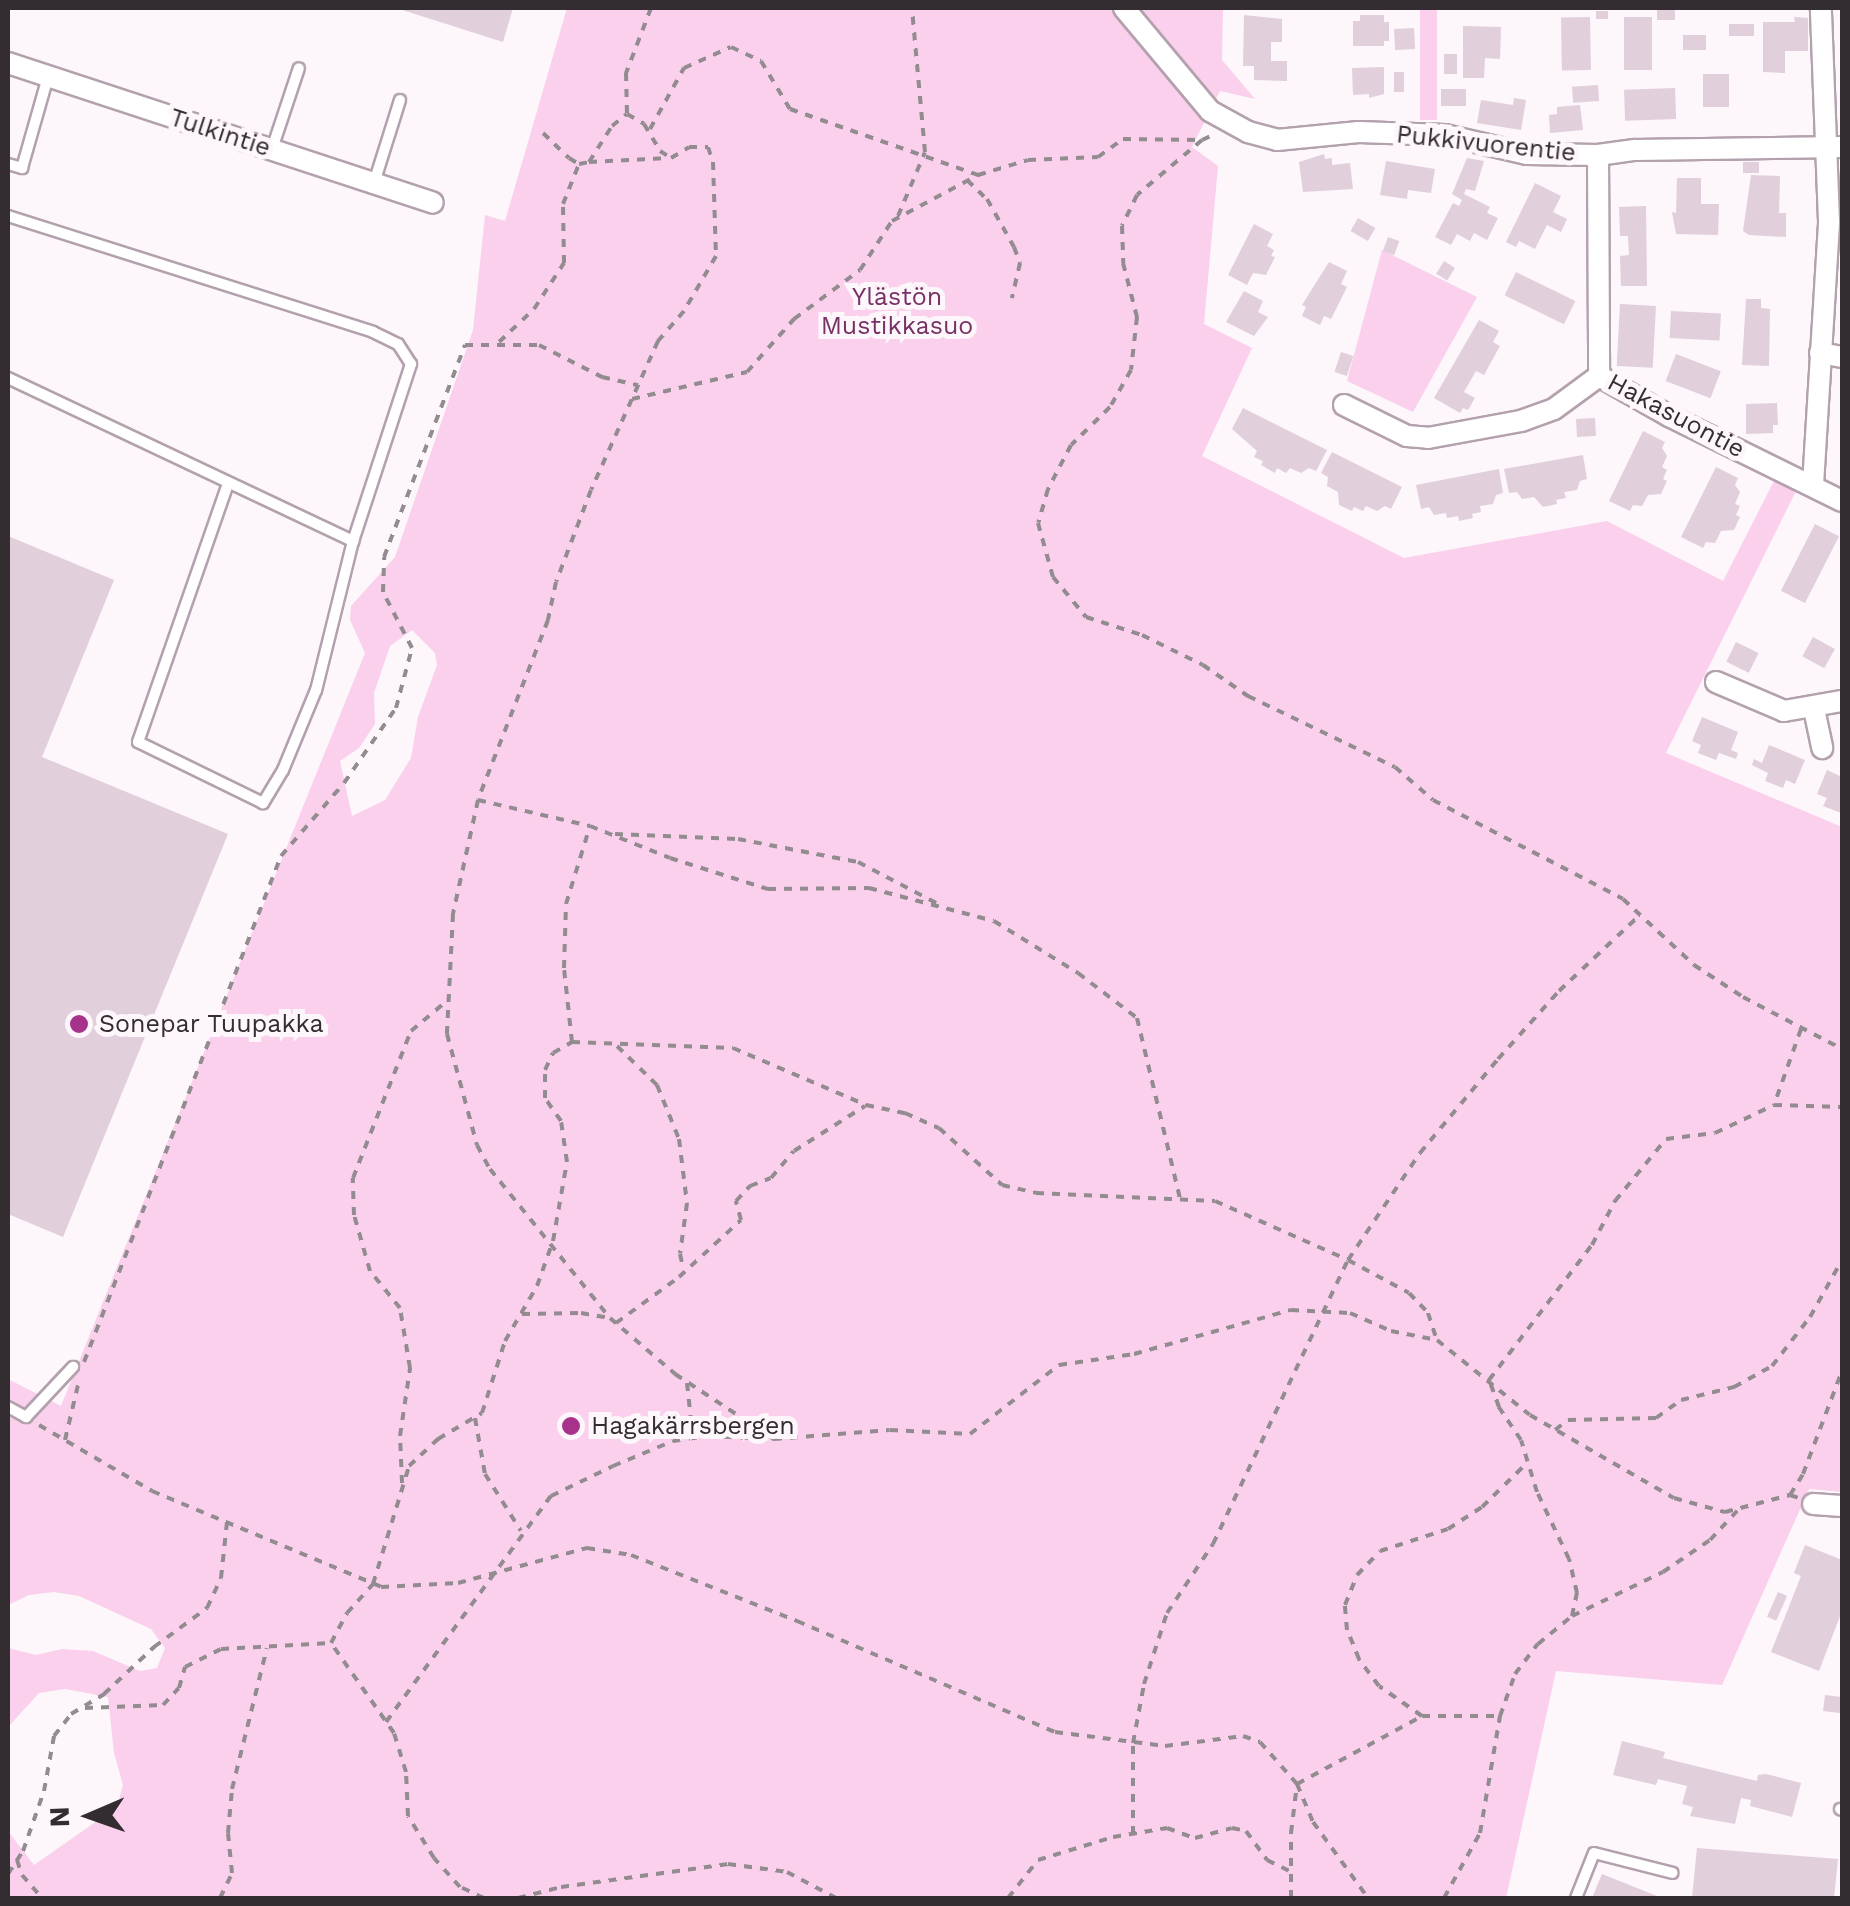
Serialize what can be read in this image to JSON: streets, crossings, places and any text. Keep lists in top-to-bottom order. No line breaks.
{"streets":{"street":["Tulkintie","Pukkivuorentie","Hakasuontie"]},"crossings":[["Pukkivuorentie","Hakasuontie"]],"parks":["Ylästön Mustikkasuo"],"places":["Sonepar Tuupakka","Hagakärrsbergen"],"north":"left"}
